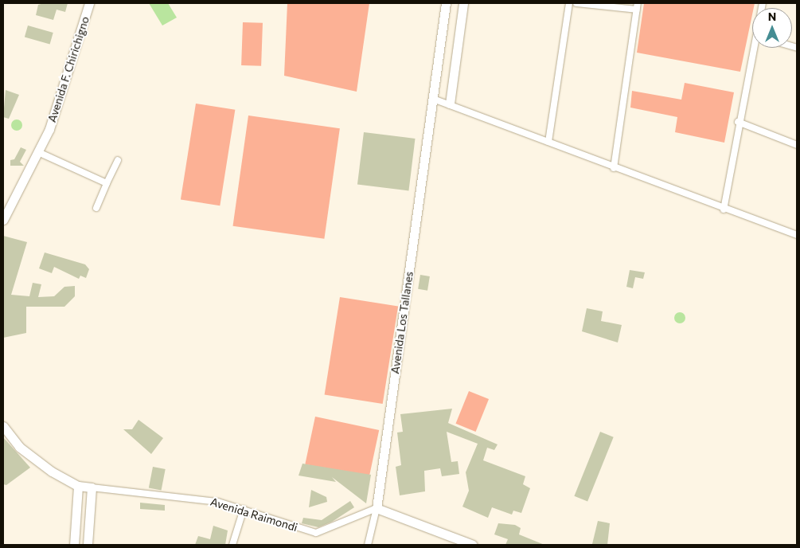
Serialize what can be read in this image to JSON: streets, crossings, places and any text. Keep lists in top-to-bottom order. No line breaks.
{"streets":{"main road":["Avenida F. Chirichigno","Avenida Los Tallanes","Avenida Raimondi"]},"crossings":[["Avenida Los Tallanes","Avenida Raimondi"]],"north":"top"}
